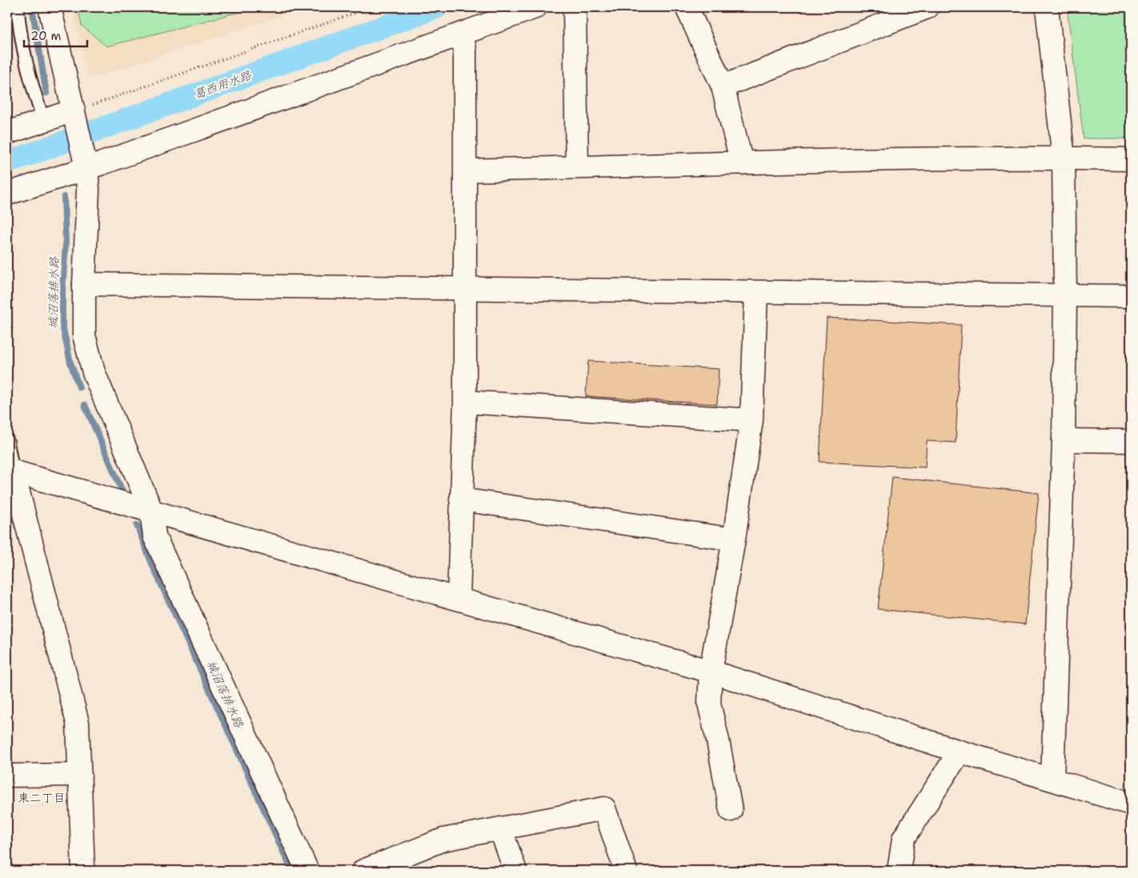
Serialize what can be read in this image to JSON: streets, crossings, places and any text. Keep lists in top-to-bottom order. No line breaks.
{"districts":["東二丁目"],"water":["葛西用水路","城沼落排水路"],"scale_bar":"20 m"}
